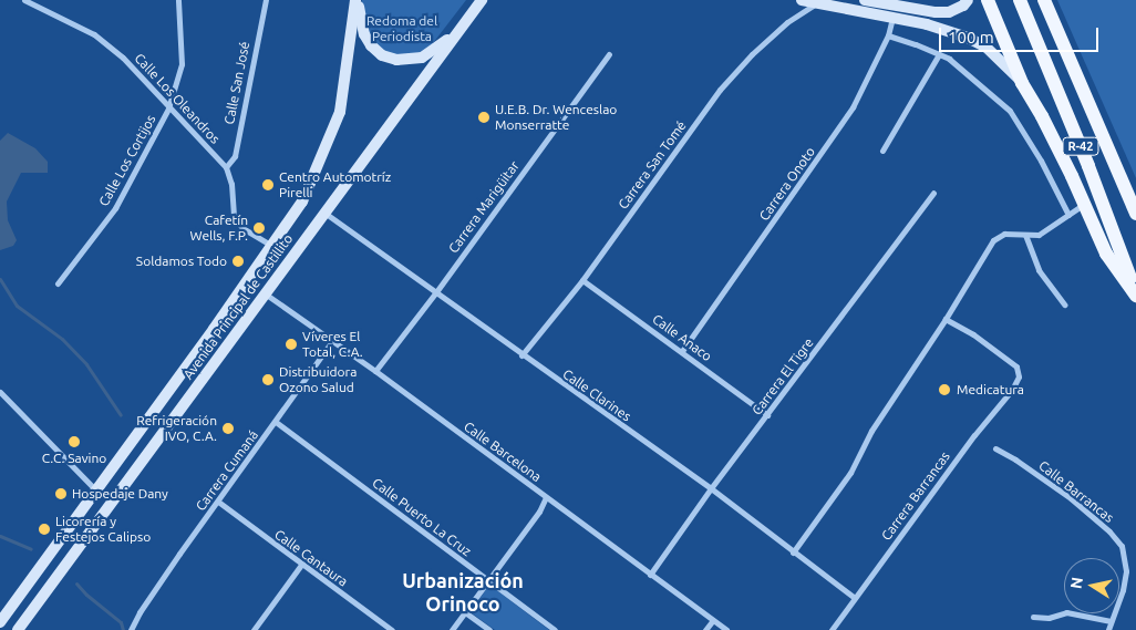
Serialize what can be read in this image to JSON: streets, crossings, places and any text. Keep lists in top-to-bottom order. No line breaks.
{"streets":{"main road":["R-42","Avenida Principal de Castillito"],"street":["Calle San José","Calle Los Oleandros","Calle Los Cortijos","Carrera San Tomé","Carrera Onoto","Carrera Marigüitar","Calle Anaco","Carrera El Tigre","Calle Clarines","Calle Barcelona","Carrera Cumaná","Calle Barrancas","Carrera Barrancas","Calle Puerto La Cruz","Calle Cantaura"]},"crossings":[["Calle San José","Calle Los Oleandros"],["Calle Los Oleandros","Calle Los Cortijos"],["Carrera San Tomé","Calle Anaco"],["Carrera San Tomé","Calle Clarines"],["Carrera Onoto","Calle Anaco"],["Carrera Marigüitar","Calle Clarines"],["Carrera Marigüitar","Calle Barcelona"],["Avenida Principal de Castillito","Calle Clarines"],["Avenida Principal de Castillito","Calle Barcelona"],["Calle Anaco","Carrera El Tigre"],["Carrera El Tigre","Calle Clarines"],["Carrera El Tigre","Calle Barcelona"],["Calle Clarines","Carrera Barrancas"],["Calle Barcelona","Carrera Cumaná"],["Carrera Cumaná","Calle Puerto La Cruz"],["Carrera Cumaná","Calle Cantaura"]],"districts":["Urbanización Orinoco"],"parks":["Redoma del Periodista"],"places":["U.E.B. Dr. Wenceslao Monserratte","Centro Automotríz Pirelli","Cafetín Wells, F.P.","Soldamos Todo","Víveres El Total, C.A.","Distribuidora Ozono Salud","Medicatura","Refrigeración IVO, C.A.","C.C. Savino","Hospedaje Dany","Licorería y Festejos Calipso"],"scale_bar":"100 m","north":"left"}
